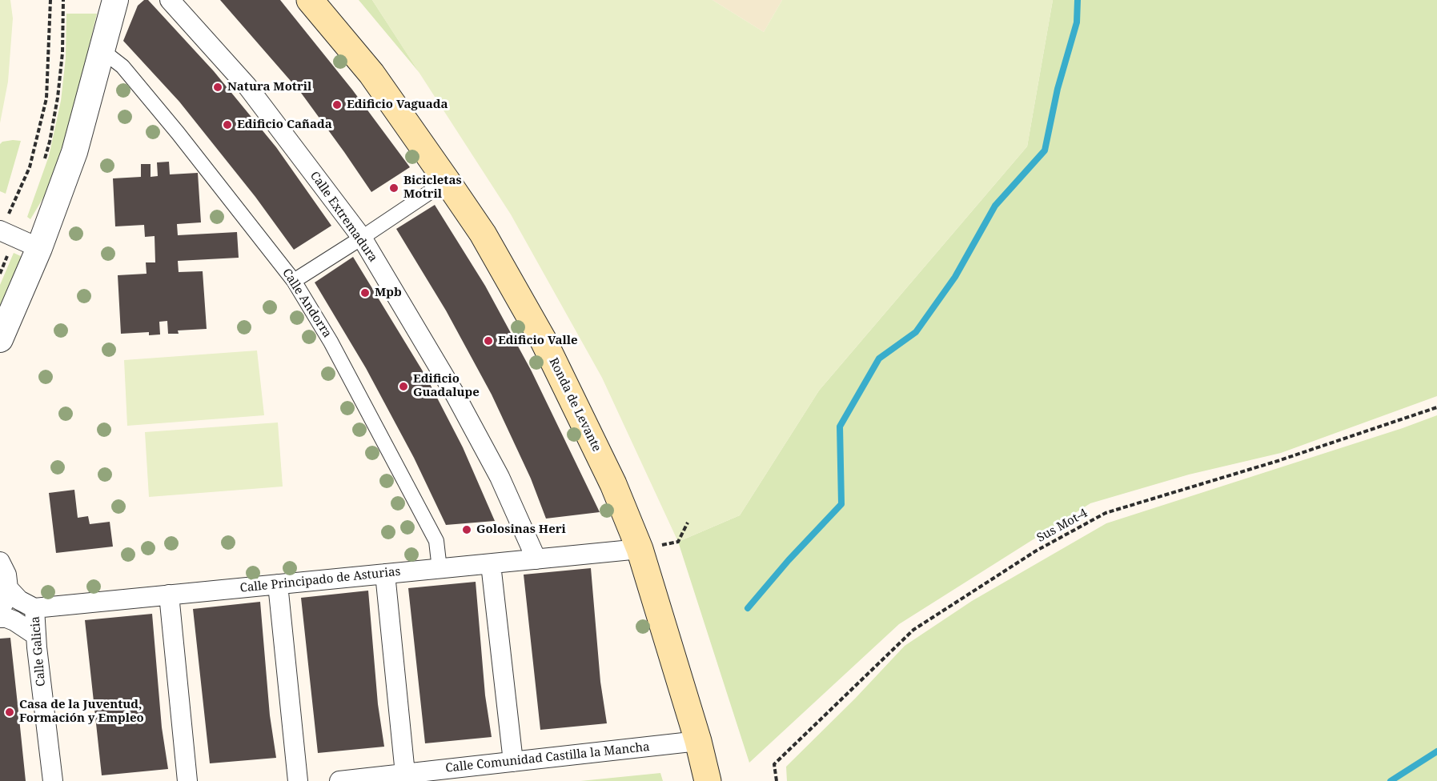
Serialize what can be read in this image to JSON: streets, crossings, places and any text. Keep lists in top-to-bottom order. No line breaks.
{"streets":{"main road":["Ronda de Levante"],"street":["Calle Extremadura","Calle Andorra","Calle Principado de Asturias","Calle Galicia","Calle Comunidad Castilla la Mancha"],"path":["Sus Mot-4"]},"crossings":[["Calle Extremadura","Calle Principado de Asturias"],["Calle Andorra","Calle Principado de Asturias"],["Ronda de Levante","Calle Principado de Asturias"],["Ronda de Levante","Calle Comunidad Castilla la Mancha"],["Calle Principado de Asturias","Calle Galicia"]],"places":["Natura Motril","Edificio Vaguada","Edificio Cañada","Bicicletas Motril","Mpb","Edificio Valle","Edificio Guadalupe","Golosinas Heri","Casa de la Juventud, Formación y Empleo"]}
